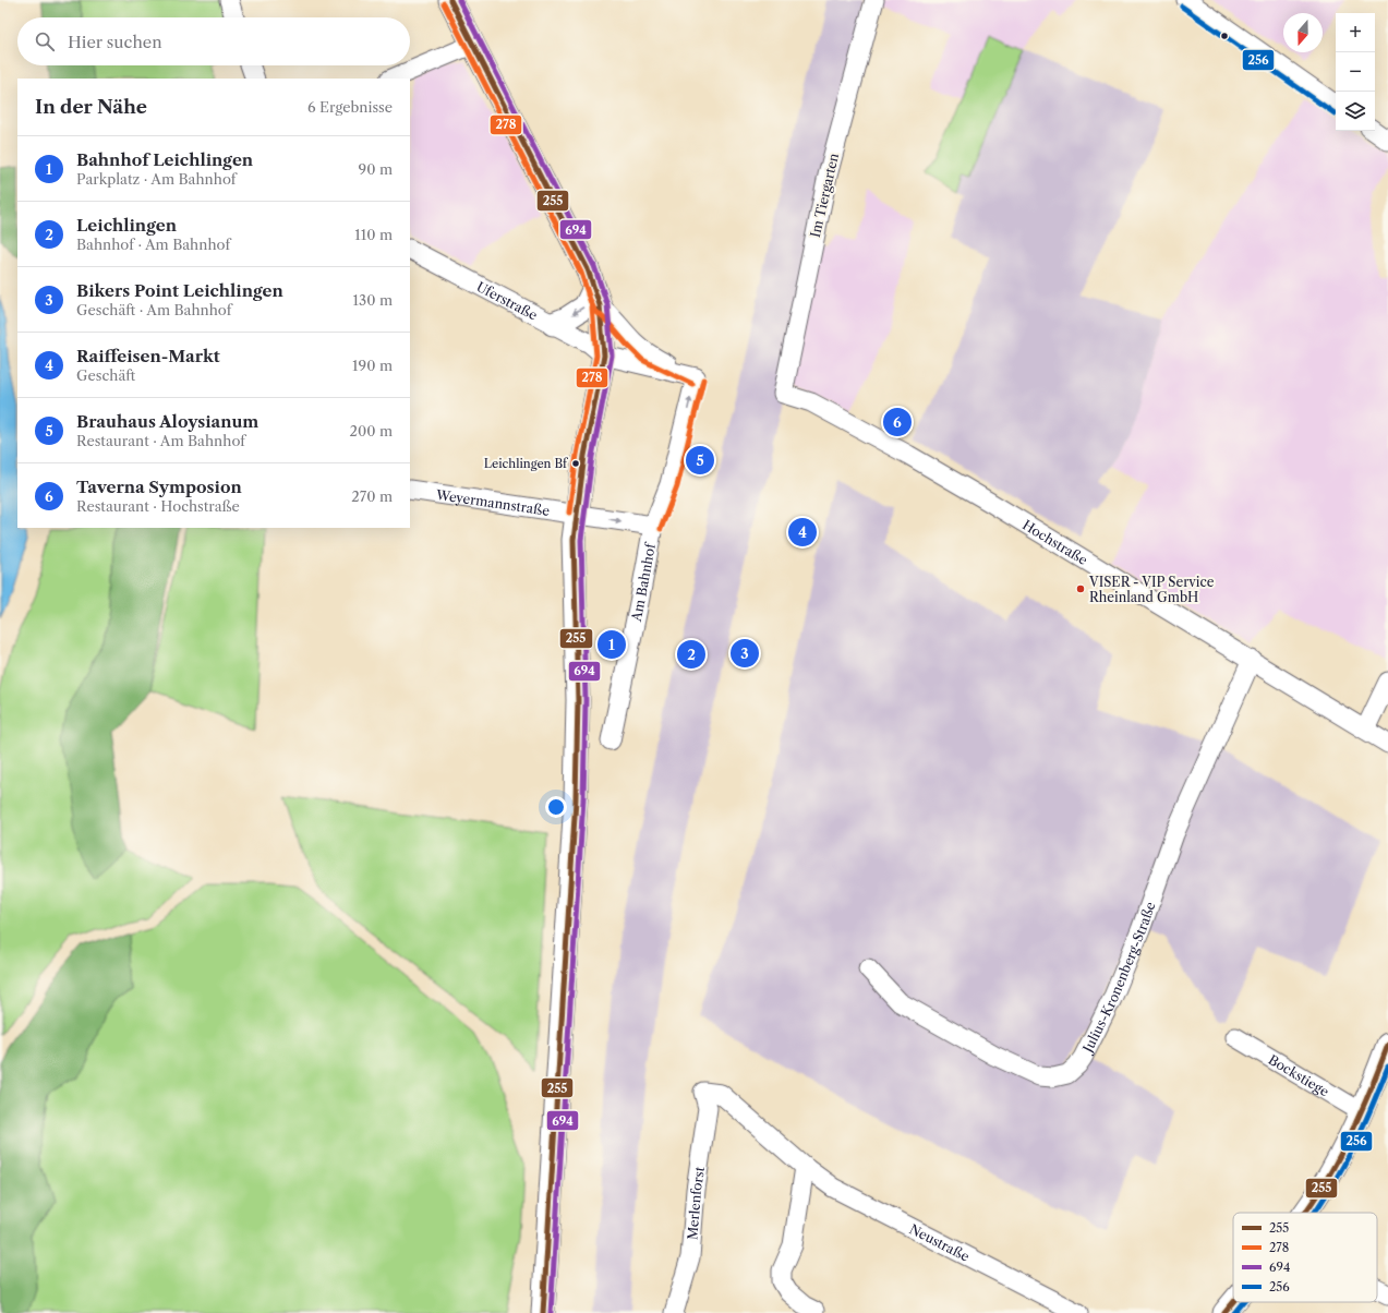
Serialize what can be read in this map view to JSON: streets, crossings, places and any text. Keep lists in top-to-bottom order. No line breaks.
{"streets":{"street":["Im Tiergarten","Uferstraße","Weyermannstraße","Hochstraße","Am Bahnhof","Julius-Kronenberg-Straße","Bockstiege","Merlenforst","Neustraße"]},"crossings":[["Im Tiergarten","Hochstraße"],["Weyermannstraße","Am Bahnhof"],["Hochstraße","Julius-Kronenberg-Straße"],["Merlenforst","Neustraße"]],"places":["Leichlingen Bf","VISER - VIP Service Rheinland GmbH"],"lines":["transit line 255","transit line 694","transit line 278","transit line 256"],"legend":["255","278","694","256"],"north":"bottom","page":{"map_buttons":["+","−"],"search":"Hier suchen","heading":["In der Nähe","6 Ergebnisse"],"list":[{"mark":"1","name":"Bahnhof Leichlingen","note":"Parkplatz · Am Bahnhof","value":"90 m"},{"mark":"2","name":"Leichlingen","note":"Bahnhof · Am Bahnhof","value":"110 m"},{"mark":"3","name":"Bikers Point Leichlingen","note":"Geschäft · Am Bahnhof","value":"130 m"},{"mark":"4","name":"Raiffeisen-Markt","note":"Geschäft","value":"190 m"},{"mark":"5","name":"Brauhaus Aloysianum","note":"Restaurant · Am Bahnhof","value":"200 m"},{"mark":"6","name":"Taverna Symposion","note":"Restaurant · Hochstraße","value":"270 m"}],"pins":["6","5","4","1","3","2"]}}
